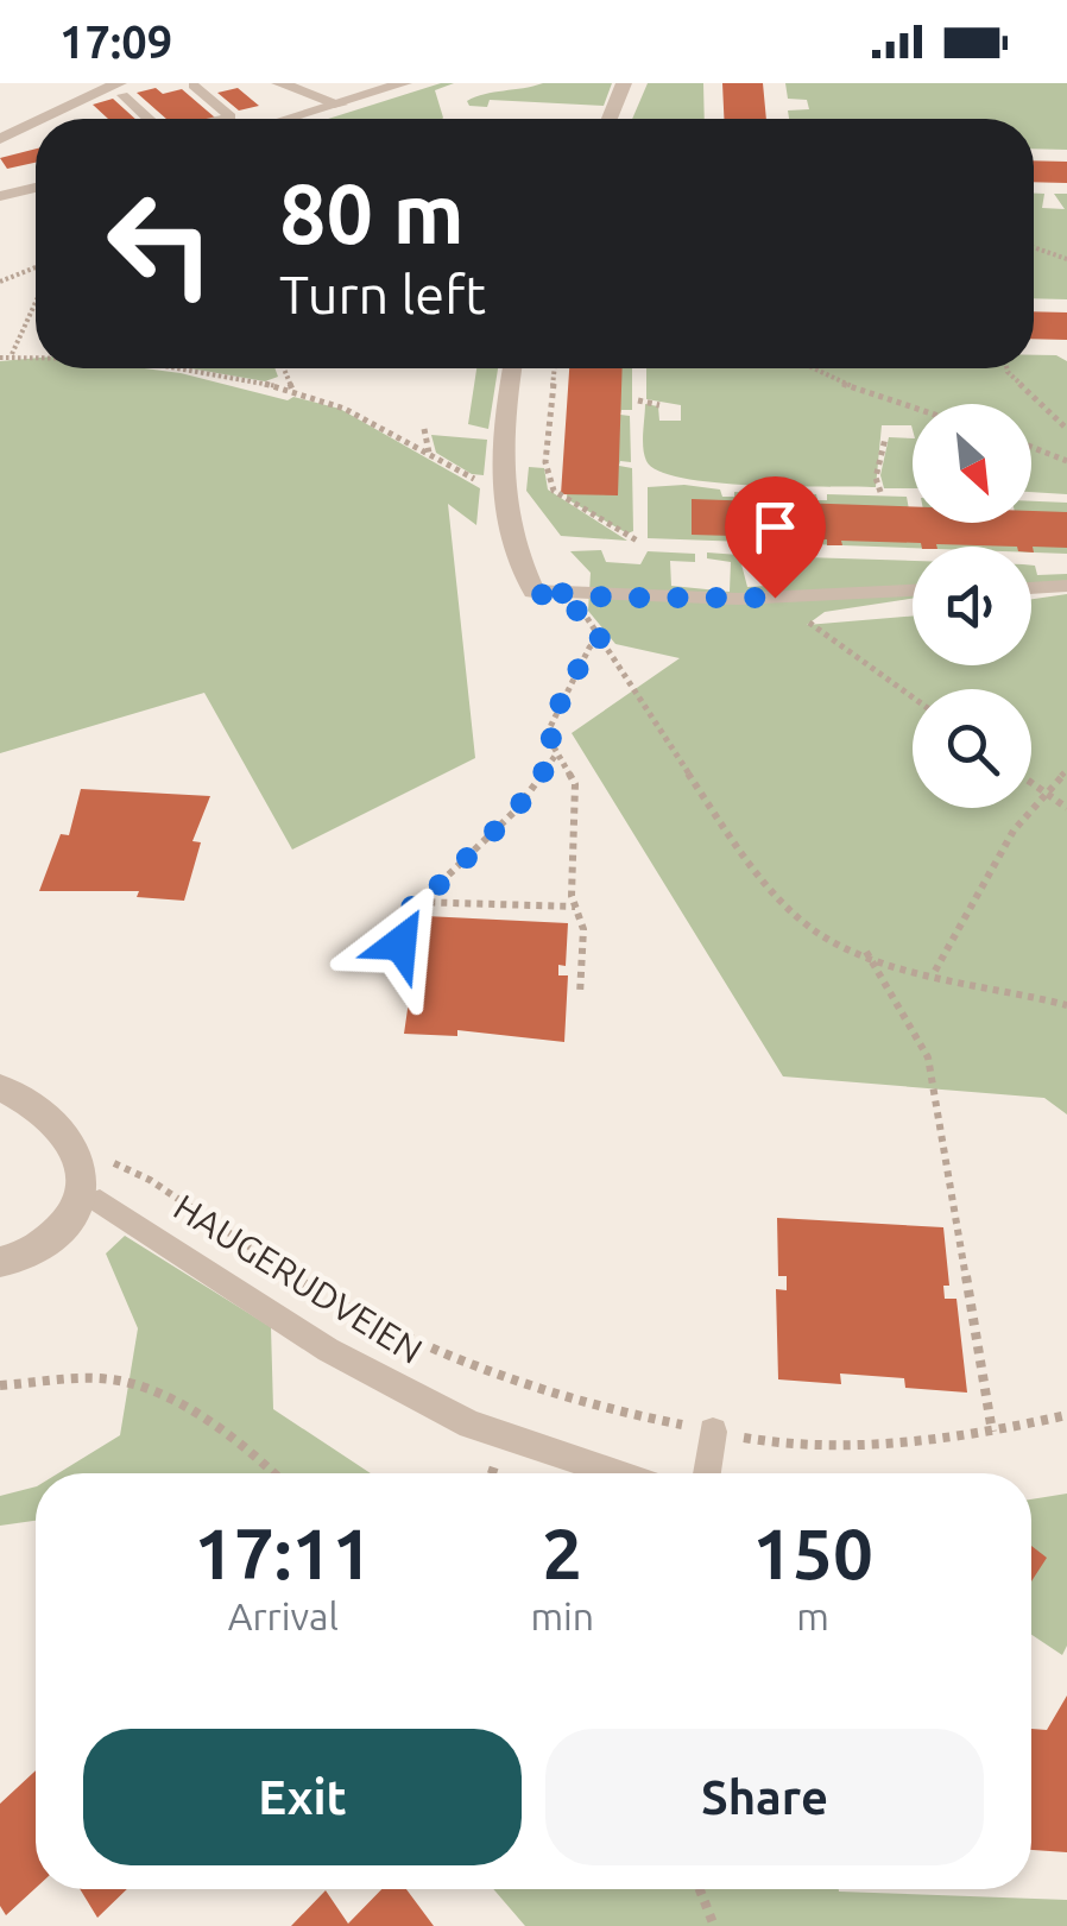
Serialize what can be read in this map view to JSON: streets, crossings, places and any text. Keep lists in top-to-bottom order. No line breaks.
{"streets":{"lane":["HAUGERUDVEIEN"]},"north":"bottom right","page":{"status":"17:09","turn":["80 m","Turn left"],"eta":["17:11","Arrival","2","min","150","m"],"buttons":["Exit","Share"]}}
